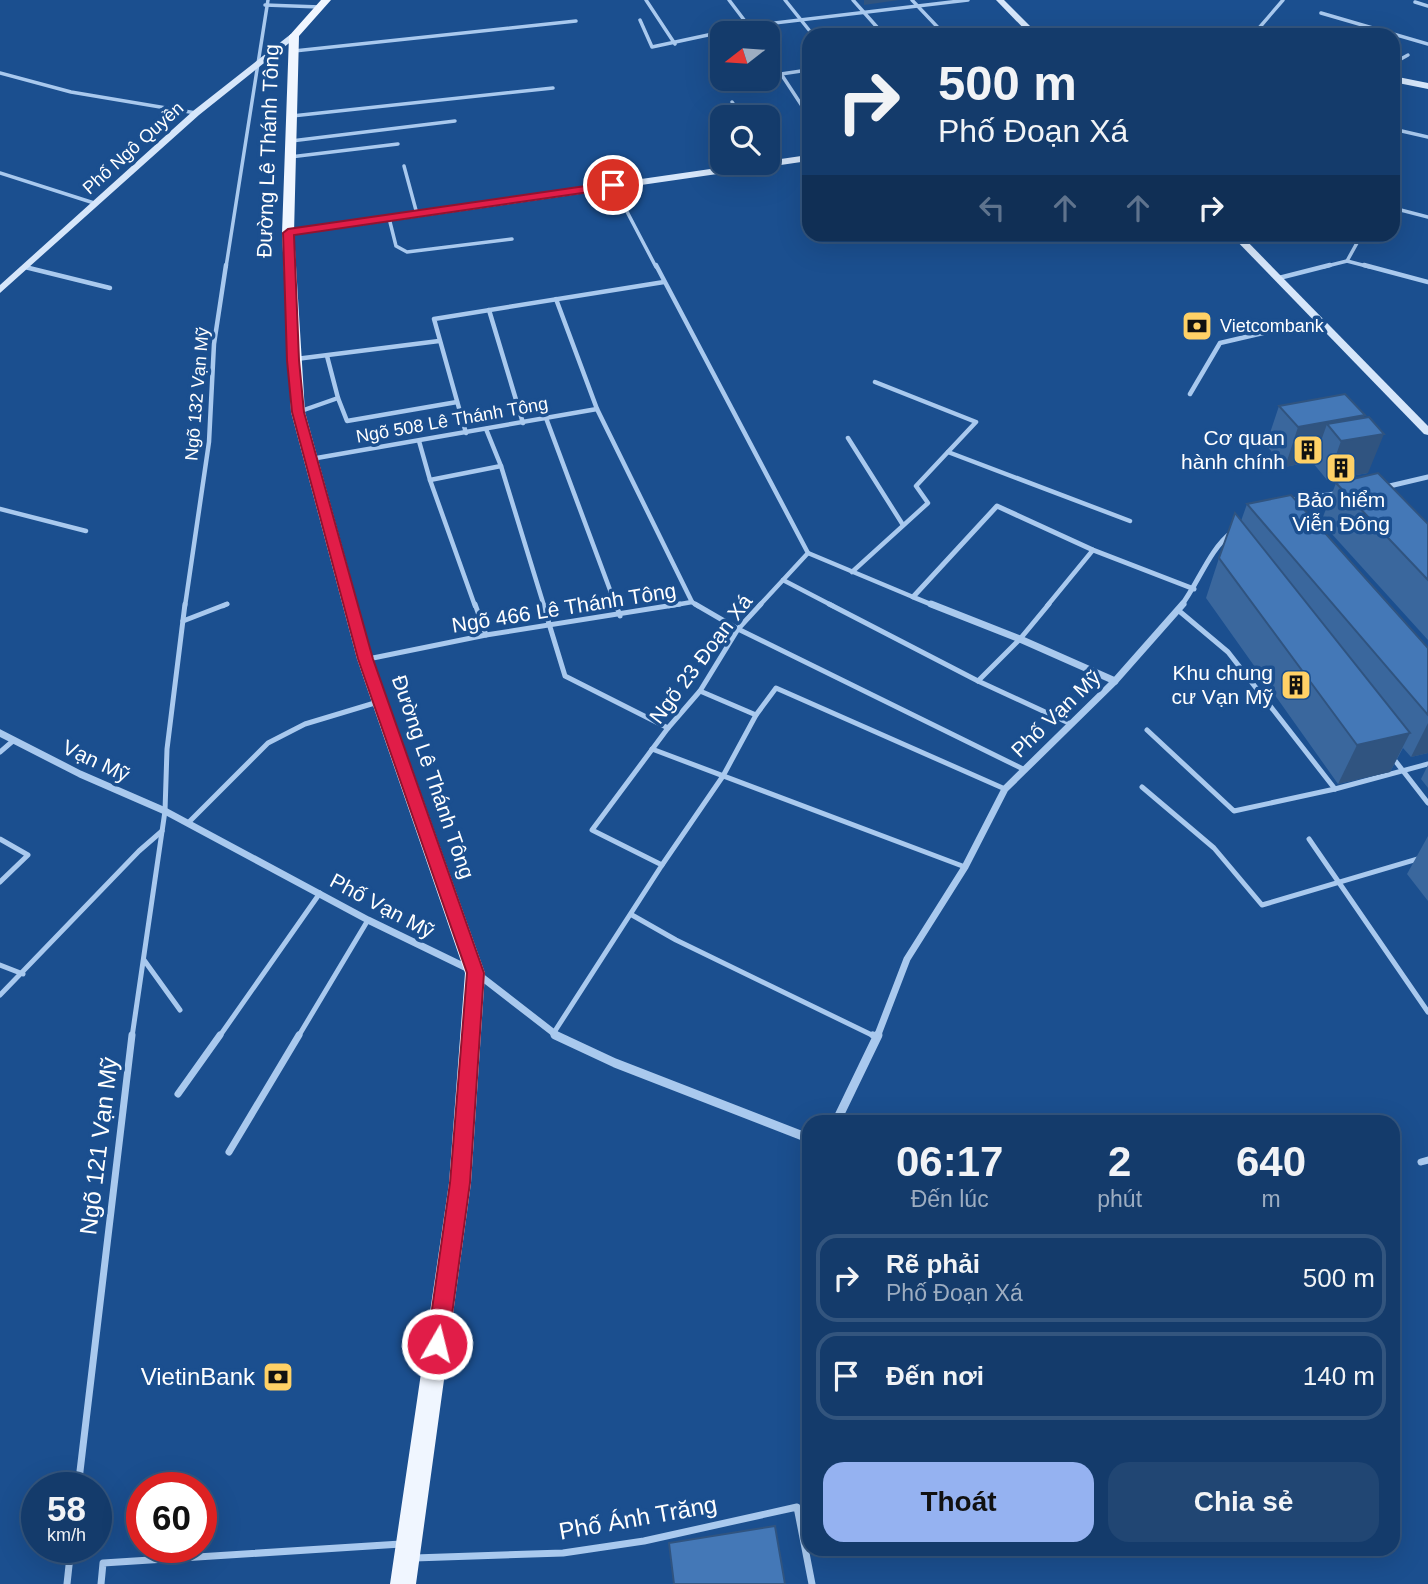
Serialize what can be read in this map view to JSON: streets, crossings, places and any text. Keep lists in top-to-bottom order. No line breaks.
{"streets":{"main road":["Đường Lê Thánh Tông"],"street":["Phố Ngô Quyền","Phố Vạn Mỹ","Vạn Mỹ"],"lane":["Ngõ 132 Vạn Mỹ","Ngõ 508 Lê Thánh Tông","Ngõ 466 Lê Thánh Tông","Ngõ 23 Đoạn Xá","Ngõ 121 Vạn Mỹ","Phố Ánh Trăng"]},"crossings":[["Phố Ngô Quyền","Đường Lê Thánh Tông"],["Phố Ngô Quyền","Ngõ 132 Vạn Mỹ"],["Đường Lê Thánh Tông","Ngõ 508 Lê Thánh Tông"],["Đường Lê Thánh Tông","Ngõ 466 Lê Thánh Tông"],["Đường Lê Thánh Tông","Phố Vạn Mỹ"],["Đường Lê Thánh Tông","Phố Ánh Trăng"],["Ngõ 132 Vạn Mỹ","Phố Vạn Mỹ"],["Ngõ 132 Vạn Mỹ","Vạn Mỹ"],["Ngõ 132 Vạn Mỹ","Ngõ 121 Vạn Mỹ"],["Ngõ 466 Lê Thánh Tông","Ngõ 23 Đoạn Xá"],["Ngõ 466 Lê Thánh Tông","Phố Vạn Mỹ"],["Phố Vạn Mỹ","Vạn Mỹ"],["Phố Vạn Mỹ","Ngõ 121 Vạn Mỹ"],["Vạn Mỹ","Ngõ 121 Vạn Mỹ"]],"places":{"bank":["Vietcombank","VietinBank"],"building":["Cơ quan hành chính","Bảo hiểm Viễn Đông","Khu chung cư Vạn Mỹ"]},"north":"left","page":{"turn":["500 m","Phố Đoạn Xá"],"eta":["06:17","Đến lúc","2","phút","640","m"],"list":[{"name":"Rẽ phải","note":"Phố Đoạn Xá","value":"500 m"},{"name":"Đến nơi","value":"140 m"}],"buttons":["Thoát","Chia sẻ"],"speed":"58 km/h","limit":"60"}}
